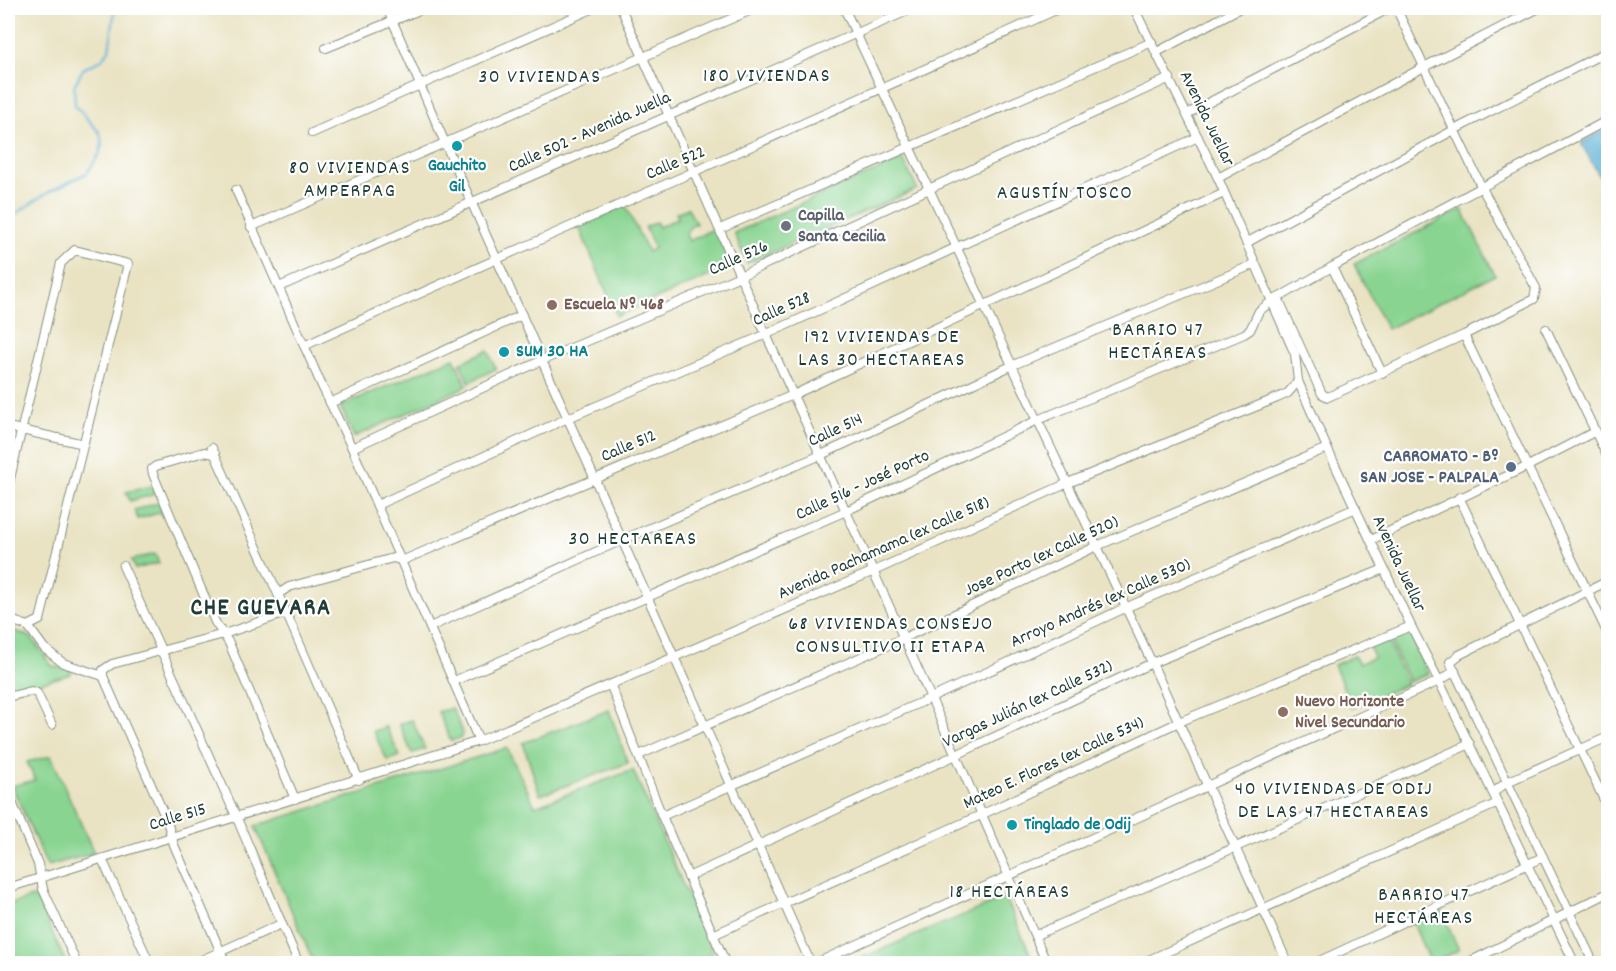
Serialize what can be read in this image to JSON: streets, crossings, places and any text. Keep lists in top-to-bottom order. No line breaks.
{"streets":{"street":["Avenida Juellar","Calle 502 - Avenida Juella","Calle 522","Calle 526","Calle 528","Calle 514","Calle 512","Calle 516 - José Porto","Avenida Pachamama (ex Calle 518)","Jose Porto (ex Calle 520)","Arroyo Andrés (ex Calle 530)","Vargas Julián (ex Calle 532)","Mateo E. Flores (ex Calle 534)","Calle 515"]},"crossings":[["Avenida Juellar","Calle 526"],["Avenida Juellar","Calle 528"],["Avenida Juellar","Calle 514"],["Avenida Juellar","Calle 512"],["Avenida Juellar","Calle 516 - José Porto"],["Avenida Juellar","Avenida Pachamama (ex Calle 518)"],["Avenida Juellar","Jose Porto (ex Calle 520)"],["Avenida Juellar","Arroyo Andrés (ex Calle 530)"],["Avenida Juellar","Vargas Julián (ex Calle 532)"],["Avenida Juellar","Mateo E. Flores (ex Calle 534)"],["Avenida Pachamama (ex Calle 518)","Calle 515"]],"districts":["180 VIVIENDAS","30 VIVIENDAS","80 VIVIENDAS AMPERPAG","AGUSTÍN TOSCO","BARRIO 47 HECTÁREAS","192 VIVIENDAS DE LAS 30 HECTAREAS","30 HECTAREAS","CHE GUEVARA","68 VIVIENDAS CONSEJO CONSULTIVO II ETAPA","40 VIVIENDAS DE ODIJ DE LAS 47 HECTAREAS","18 HECTÁREAS","BARRIO 47 HECTÁREAS"],"places":["Gauchito Gil","Capilla Santa Cecilia","Escuela Nº 468","SUM 30 HA","CARROMATO - Bº SAN JOSE - PALPALA","Nuevo Horizonte Nivel Secundario","Tinglado de Odij"]}
